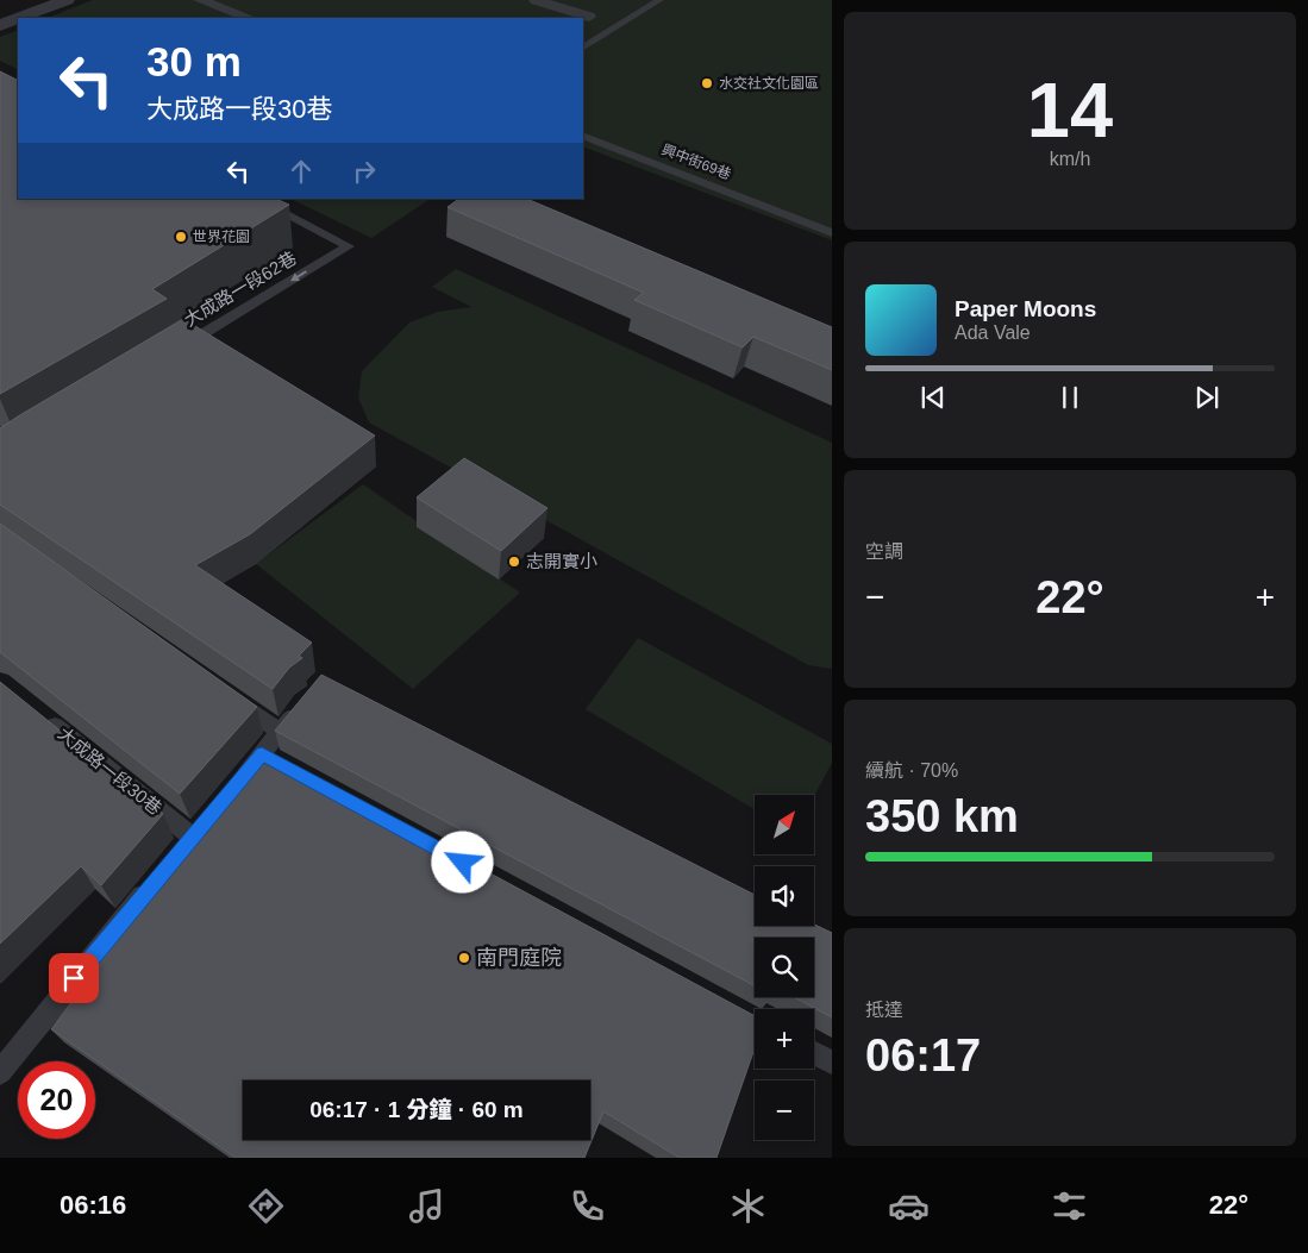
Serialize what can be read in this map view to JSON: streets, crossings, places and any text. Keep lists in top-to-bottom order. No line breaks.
{"streets":{"lane":["興中街69巷","大成路一段62巷","大成路一段30巷"]},"places":["水交社文化園區","世界花園","志開實小","南門庭院"],"north":"top right","page":{"tile":[["14","km/h"],"空調",["續航 · 70%","350 km"],["抵達","06:17"]],"turn":["30 m","大成路一段30巷"],"song":["Paper Moons","Ada Vale"],"heat":["−","22°","+"],"map_buttons":["+","−"],"limit":"20","trip":"06:17 · 1 分鐘 · 60 m","tabs":["06:16","22°"]}}
